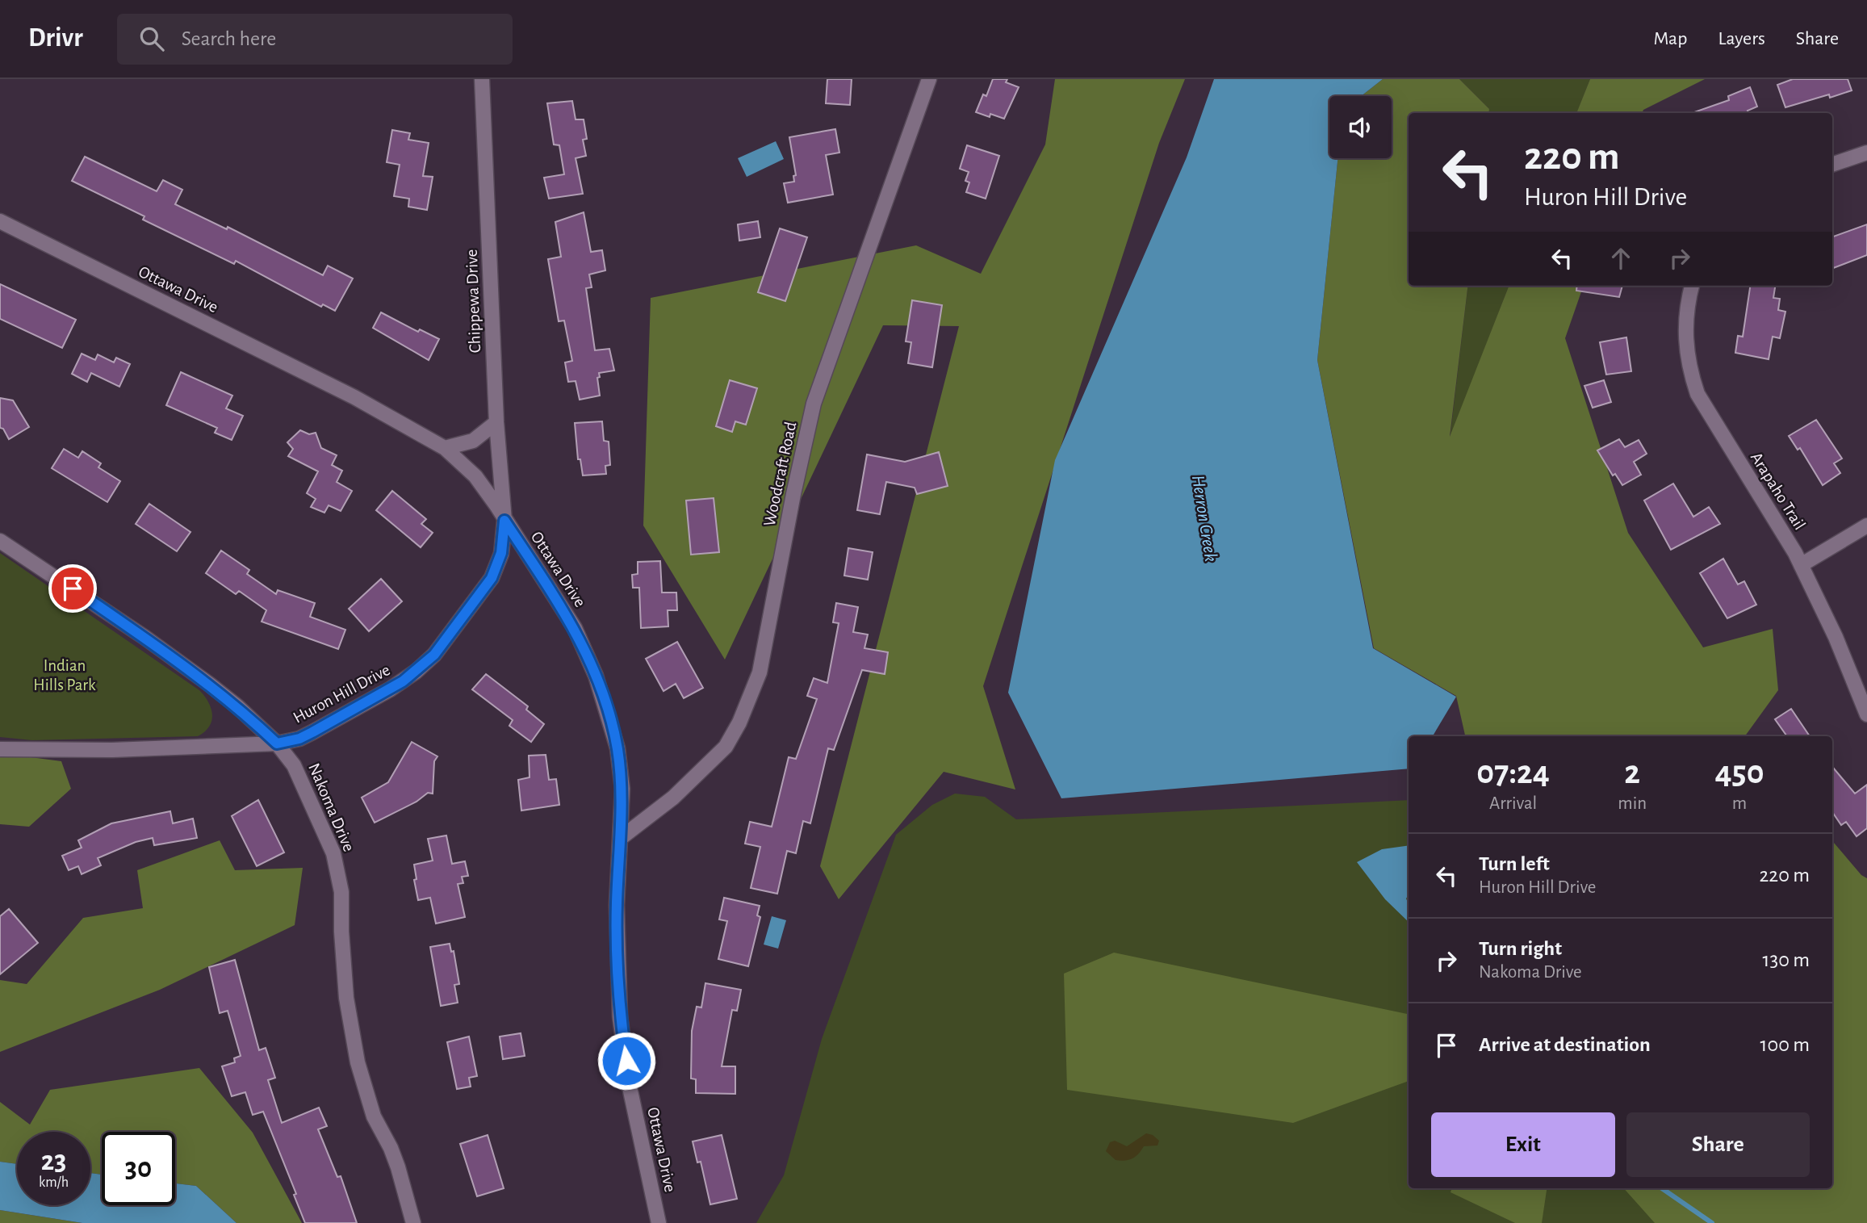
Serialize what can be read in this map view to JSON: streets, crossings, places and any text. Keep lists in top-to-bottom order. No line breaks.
{"streets":{"street":["Ottawa Drive","Chippewa Drive","Woodcraft Road","Arapaho Trail","Huron Hill Drive","Nakoma Drive"]},"crossings":[["Ottawa Drive","Chippewa Drive"],["Ottawa Drive","Woodcraft Road"],["Ottawa Drive","Huron Hill Drive"],["Chippewa Drive","Huron Hill Drive"],["Huron Hill Drive","Nakoma Drive"]],"water":["Herron Creek"],"parks":["Indian Hills Park"],"page":{"header":"Drivr","search":"Search here","nav":["Map","Layers","Share"],"turn":["220 m","Huron Hill Drive"],"eta":["07:24","Arrival","2","min","450","m"],"list":[{"name":"Turn left","note":"Huron Hill Drive","value":"220 m"},{"name":"Turn right","note":"Nakoma Drive","value":"130 m"},{"name":"Arrive at destination","value":"100 m"}],"buttons":["Exit","Share"],"speed":"23 km/h","limit":"30"}}
